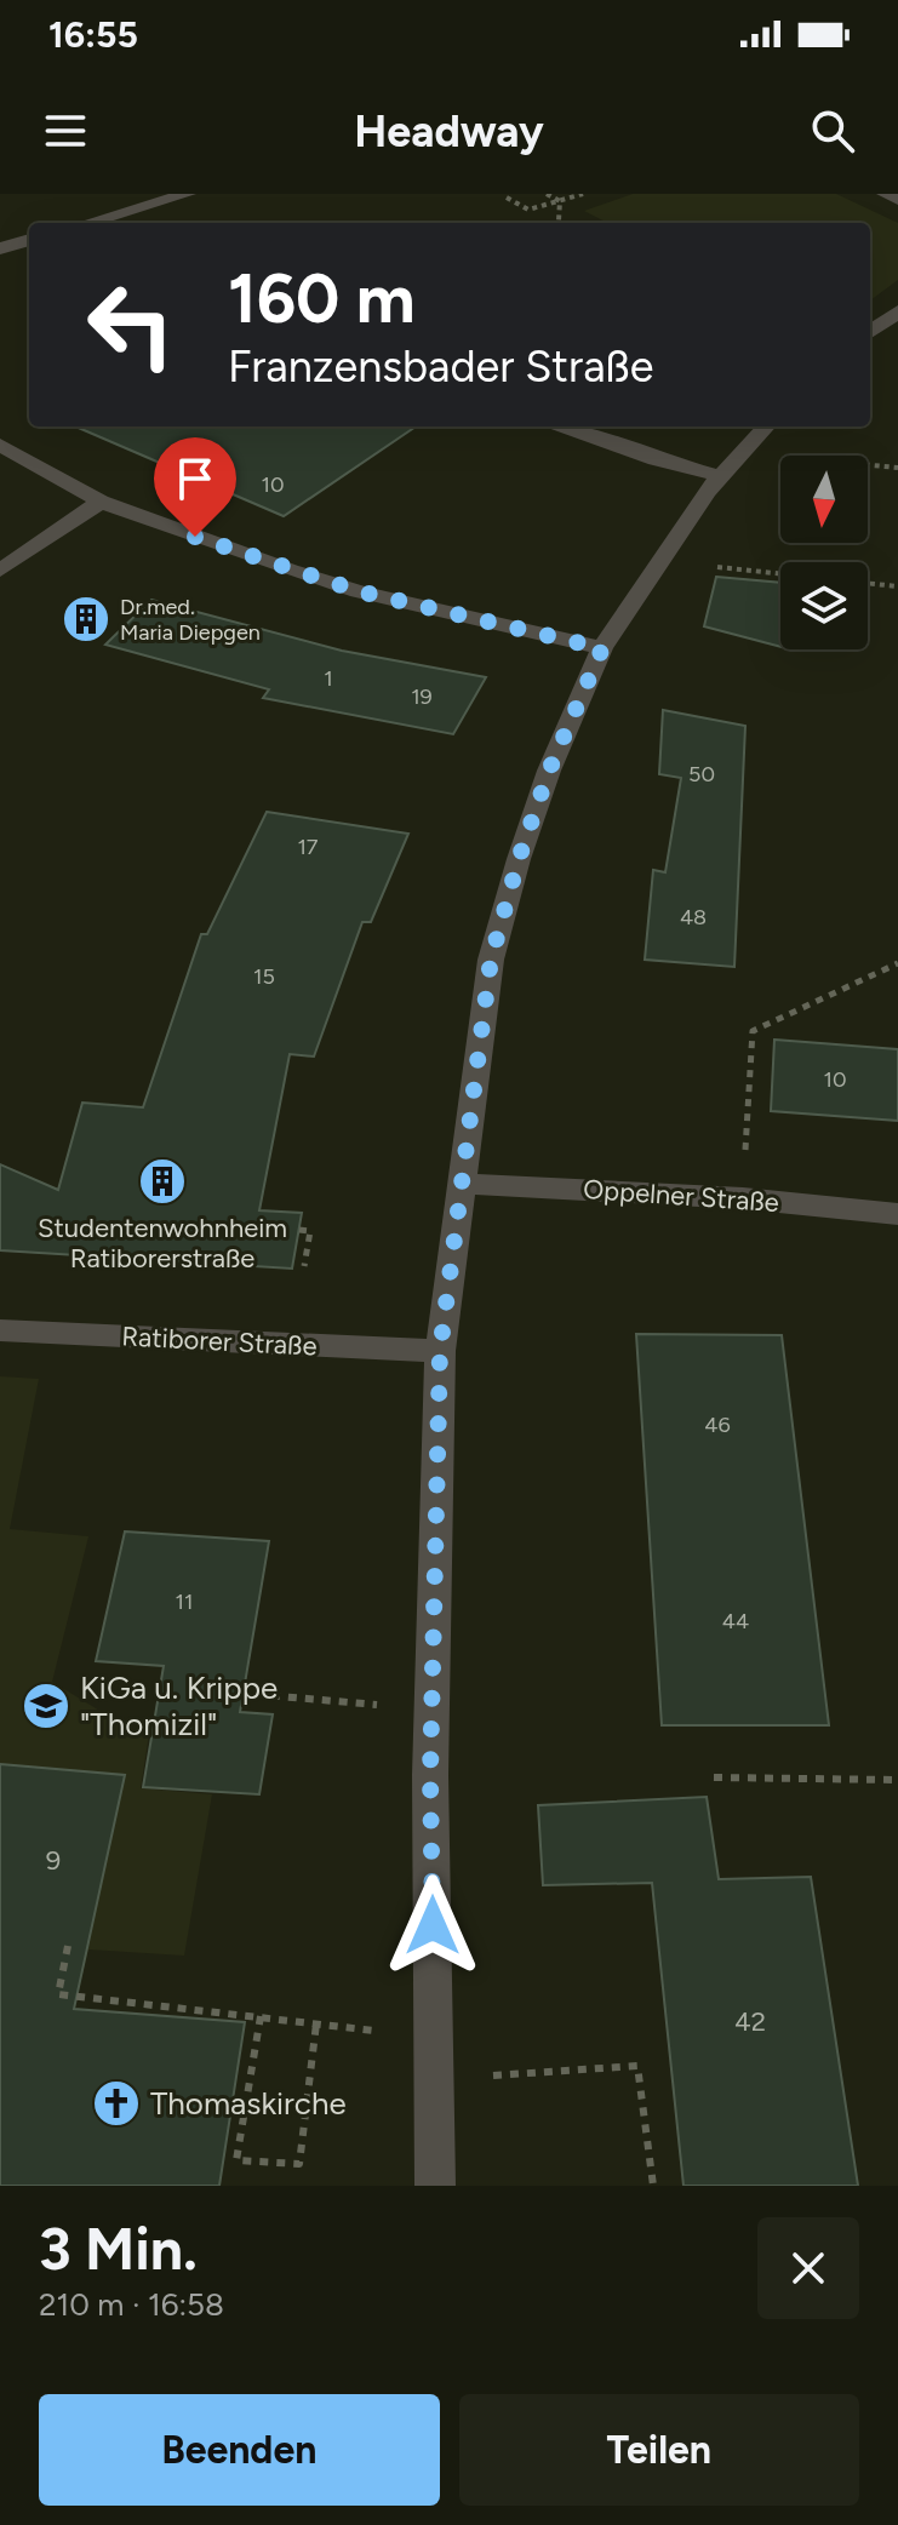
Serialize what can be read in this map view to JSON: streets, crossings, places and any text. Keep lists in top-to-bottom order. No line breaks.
{"streets":{"street":["Oppelner Straße","Ratiborer Straße"]},"places":{"building":["Dr.med. Maria Diepgen","Studentenwohnheim Ratiborerstraße"],"school or university":["KiGa u. Krippe \"Thomizil\""],"church":["Thomaskirche"]},"house_numbers":["10","1","19","50","17","48","15","10","46","11","44","9","42"],"north":"bottom","page":{"status":"16:55","header":"Headway","turn":["160 m","Franzensbader Straße"],"heading":["3 Min.","210 m · 16:58"],"buttons":["Beenden","Teilen"]}}
